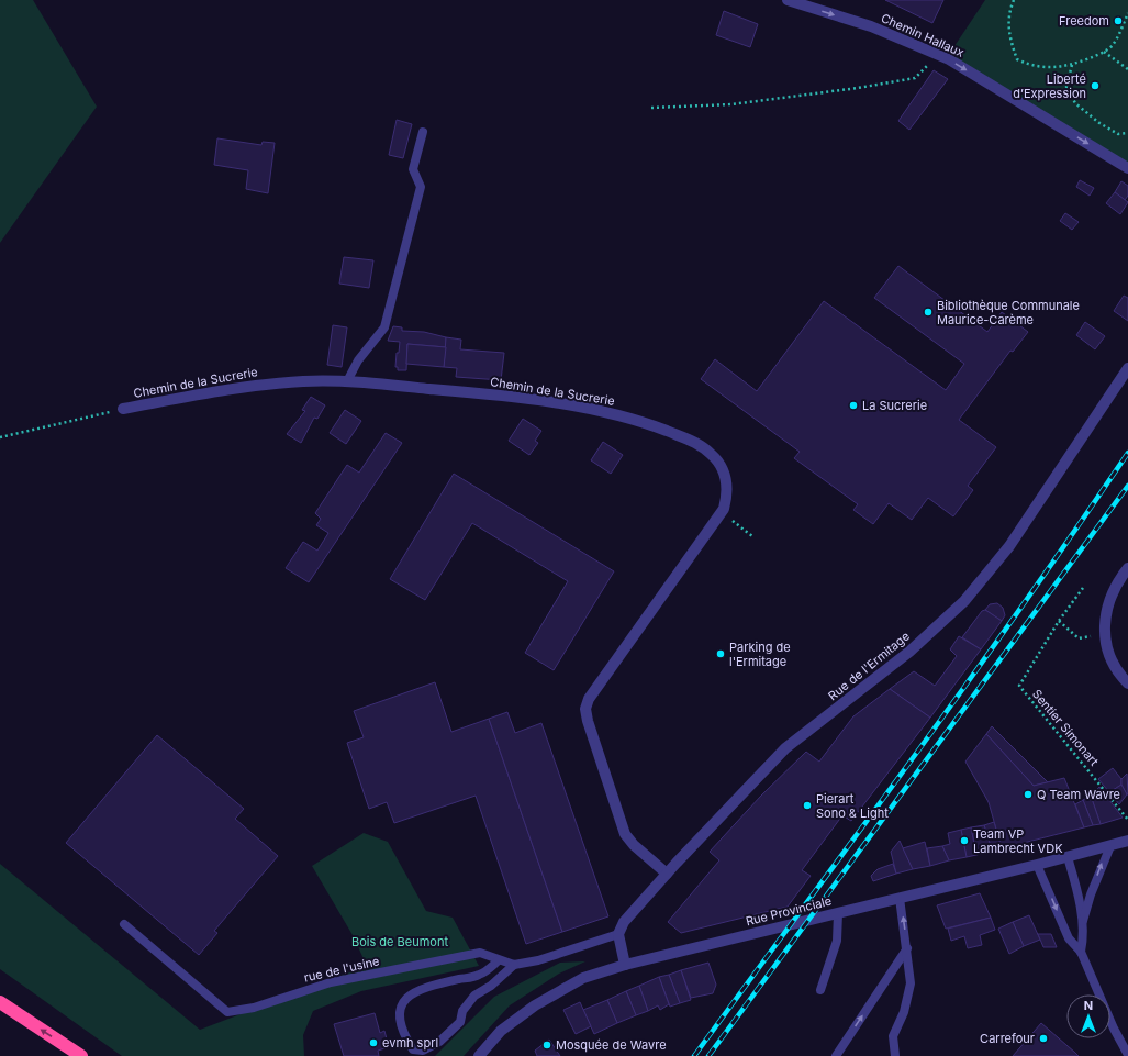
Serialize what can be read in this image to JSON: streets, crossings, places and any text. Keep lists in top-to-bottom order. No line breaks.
{"streets":{"street":["Chemin Hallaux","Chemin de la Sucrerie","Rue de l'Ermitage","Rue Provinciale"],"lane":["rue de l'usine"],"path":["Sentier Simonart"]},"crossings":[["Chemin de la Sucrerie","Rue de l'Ermitage"],["Rue de l'Ermitage","rue de l'usine"]],"one_way":["Chemin Hallaux"],"parks":["Bois de Beumont"],"places":["Freedom","Liberté d’Expression","Bibliothèque Communale Maurice-Carème","La Sucrerie","Parking de l'Ermitage","Q Team Wavre","Pierart Sono & Light","Team VP Lambrecht VDK","Carrefour","evmh sprl","Mosquée de Wavre"],"north":"top"}
